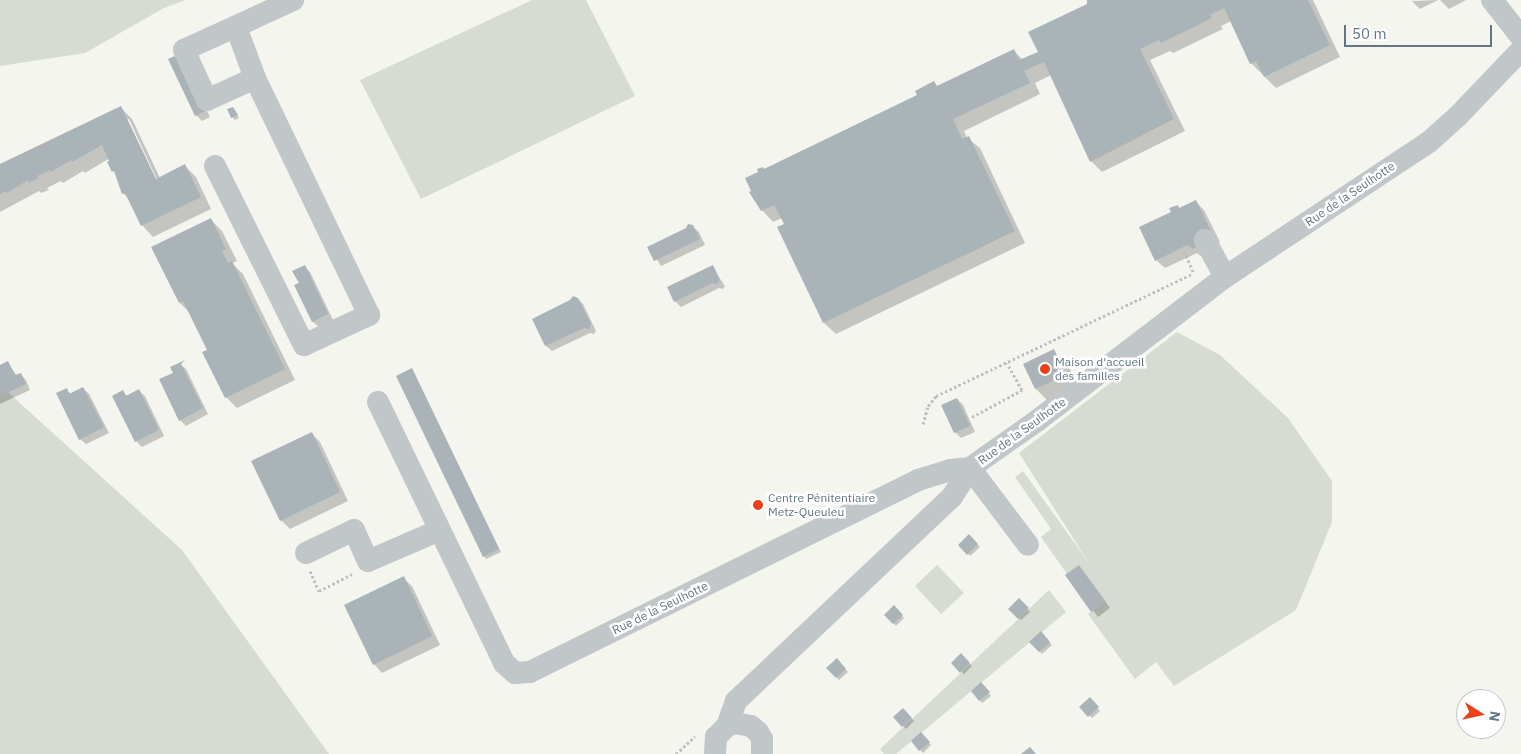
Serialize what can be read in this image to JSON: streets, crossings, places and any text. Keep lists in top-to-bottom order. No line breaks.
{"streets":{"street":["Rue de la Seulhotte"]},"places":["Maison d'accueil des familles","Centre Pénitentiaire Metz-Queuleu"],"scale_bar":"50 m","north":"right"}
